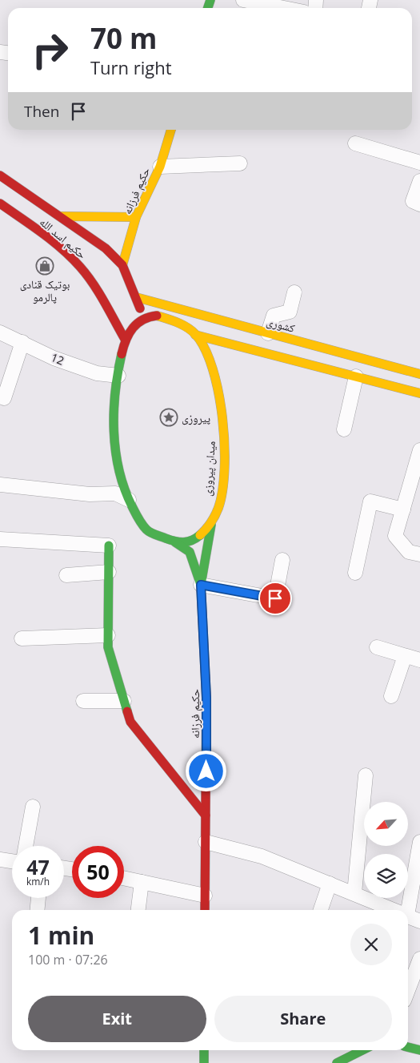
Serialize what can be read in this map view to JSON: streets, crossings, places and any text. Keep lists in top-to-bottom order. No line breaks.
{"streets":{"main road":["حکیم فرزانه","حکیم اسد الله","کشوری","میدان پیروزی"],"street":["12"]},"crossings":[["حکیم فرزانه","حکیم اسد الله"],["حکیم اسد الله","میدان پیروزی"],["12","میدان پیروزی"]],"places":{"shop":["بوتیک قنادی پالرمو"],"place":["پیروزی"]},"north":"bottom left","page":{"turn":["70 m","Turn right"],"then":"Then","speed":"47 km/h","limit":"50","heading":["1 min","100 m · 07:26"],"buttons":["Exit","Share"]}}
